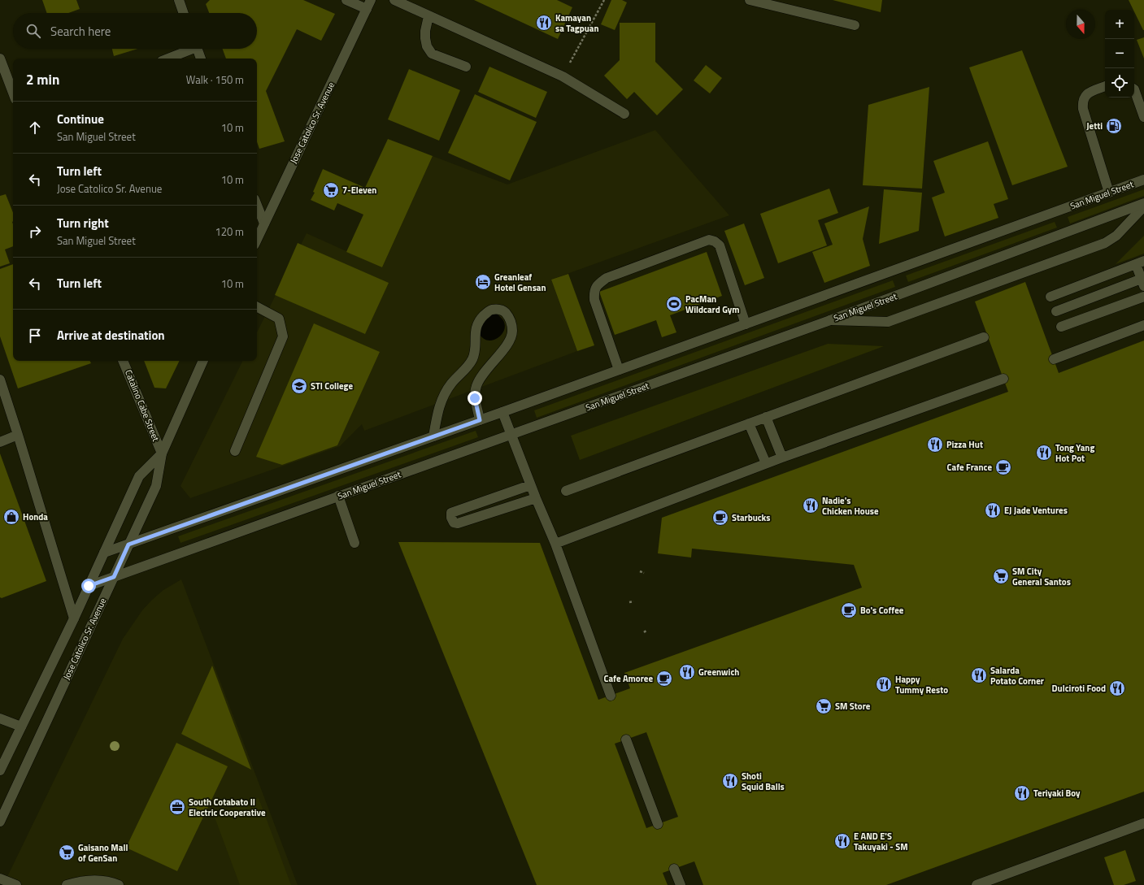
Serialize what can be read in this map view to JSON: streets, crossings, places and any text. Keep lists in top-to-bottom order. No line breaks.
{"streets":{"street":["Jose Catolico Sr. Avenue","San Miguel Street","Catalino Cabe Street"]},"crossings":[["Jose Catolico Sr. Avenue","San Miguel Street"],["Jose Catolico Sr. Avenue","Catalino Cabe Street"]],"places":{"restaurant":["Kamayan sa Tagpuan","Pizza Hut","Tong Yang Hot Pot","Nadie's Chicken House","EJ Jade Ventures","Greenwich","Salarda Potato Corner","Happy Tummy Resto","Dulciroti Food","Shoti Squid Balls","Teriyaki Boy","E AND E'S Takuyaki - SM"],"fuel station":["Jetti"],"supermarket":["7-Eleven","SM City General Santos","SM Store","Gaisano Mall of GenSan"],"hotel":["Greanleaf Hotel Gensan"],"sports":["PacMan Wildcard Gym"],"school or university":["STI College"],"cafe":["Cafe France","Starbucks","Bo's Coffee","Cafe Amoree"],"shop":["Honda"],"office":["South Cotabato II Electric Cooperative"]},"north":"bottom","page":{"map_buttons":["+","−"],"search":"Search here","heading":["2 min","Walk · 150 m"],"list":[["Continue","San Miguel Street","10 m"],["Turn left","Jose Catolico Sr. Avenue","10 m"],["Turn right","San Miguel Street","120 m"],["Turn left","10 m"],"Arrive at destination"]}}
